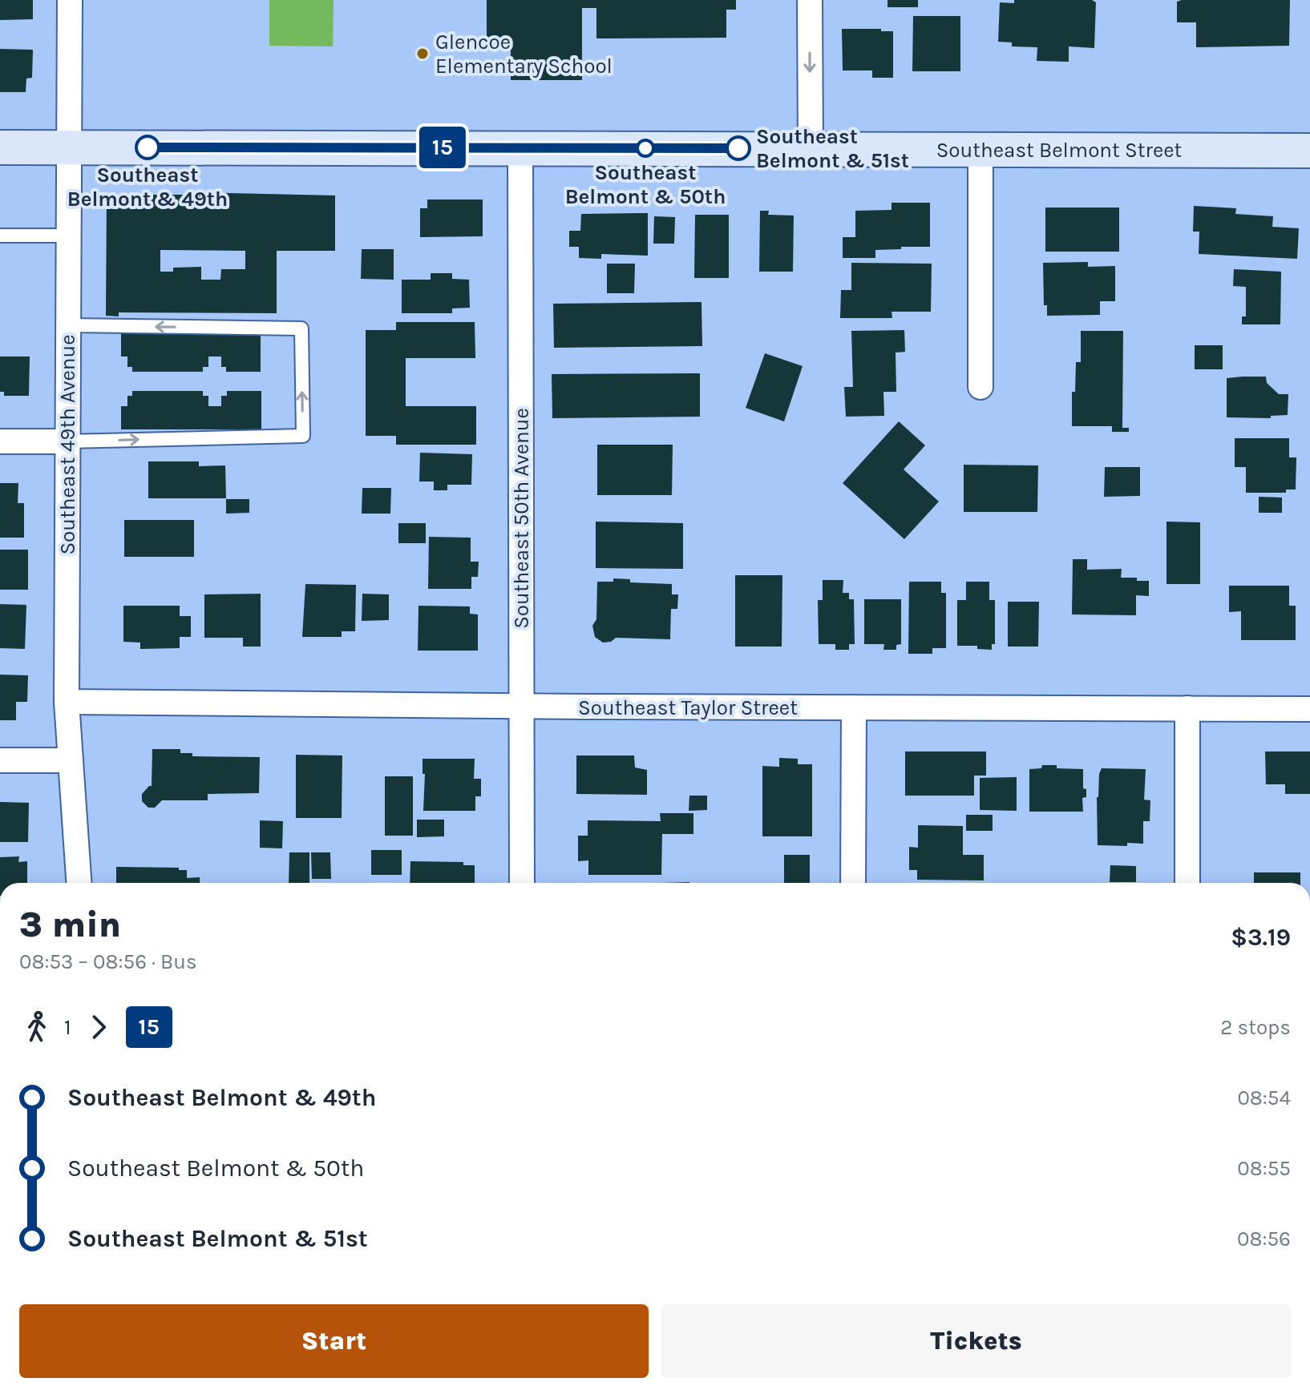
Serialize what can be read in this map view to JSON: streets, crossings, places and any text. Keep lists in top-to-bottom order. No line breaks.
{"streets":{"street":["Southeast Belmont Street","Southeast 49th Avenue","Southeast 50th Avenue","Southeast Taylor Street"]},"crossings":[["Southeast Belmont Street","Southeast 49th Avenue"],["Southeast Belmont Street","Southeast 50th Avenue"],["Southeast 49th Avenue","Southeast Taylor Street"],["Southeast 50th Avenue","Southeast Taylor Street"]],"places":["Glencoe Elementary School","Southeast Belmont & 49th","Southeast Belmont & 50th","Southeast Belmont & 51st"],"lines":["bus line 15"],"page":{"on_map":"15","heading":["3 min","08:53 – 08:56 · Bus","$3.19"],"legs":["1","15","2 stops"],"list":[{"name":"Southeast Belmont & 49th","value":"08:54"},{"name":"Southeast Belmont & 50th","value":"08:55"},{"name":"Southeast Belmont & 51st","value":"08:56"}],"buttons":["Start","Tickets"]}}
